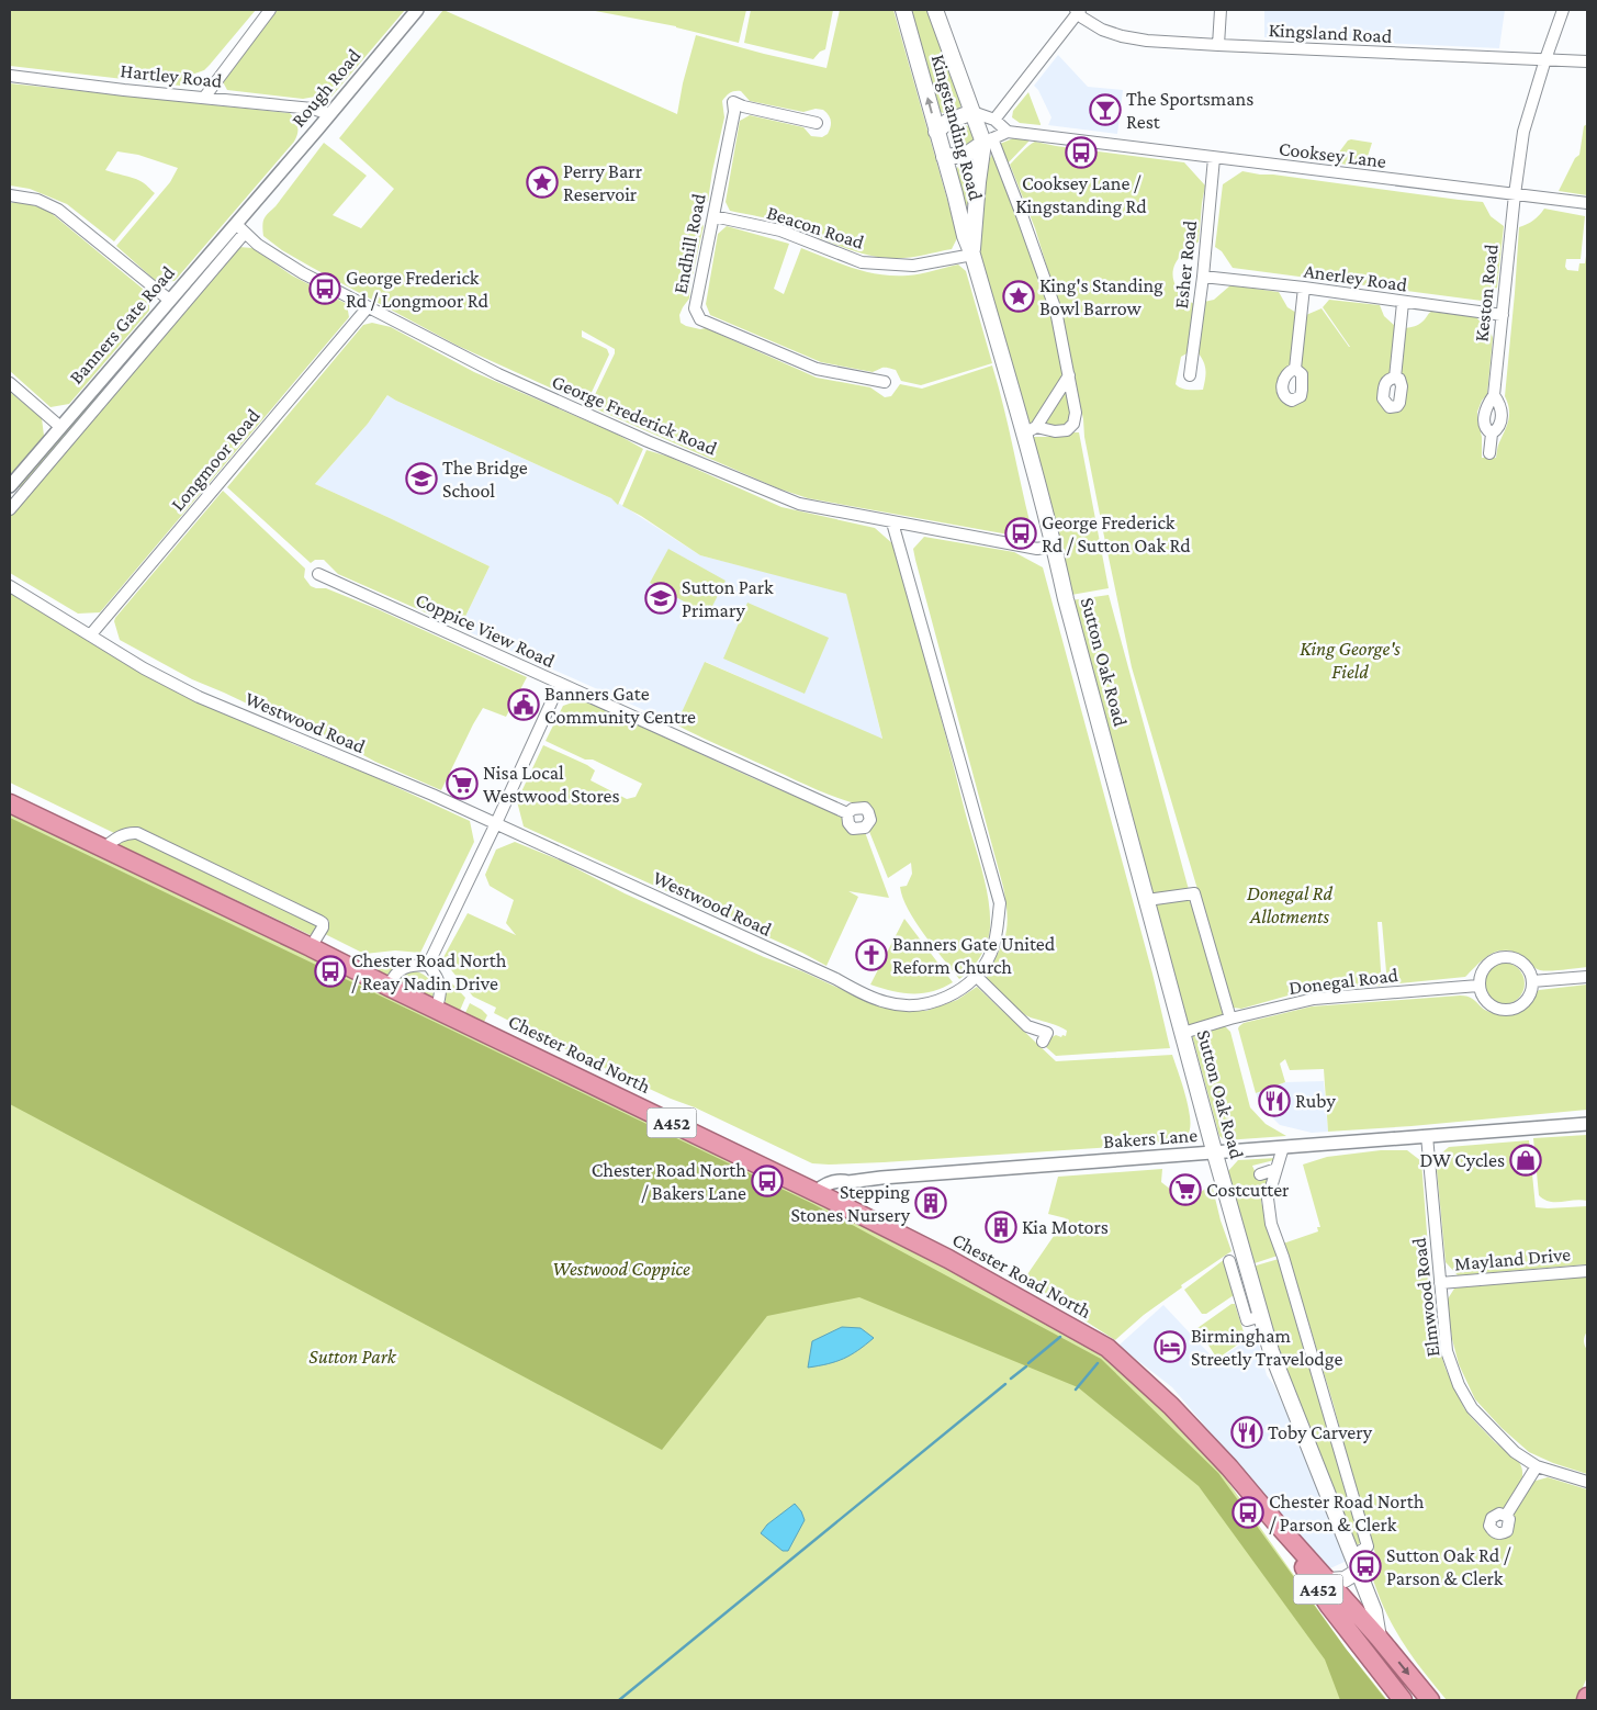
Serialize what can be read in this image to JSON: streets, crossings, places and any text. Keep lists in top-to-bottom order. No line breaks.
{"streets":{"highway":["Chester Road North","A452"],"main road":["Kingstanding Road","Sutton Oak Road"],"street":["Kingsland Road","Hartley Road","Rough Road","Cooksey Lane","Beacon Road","Endhill Road","Esher Road","Anerley Road","Keston Road","Banners Gate Road","George Frederick Road","Longmoor Road","Coppice View Road","Westwood Road","Donegal Road","Bakers Lane","Mayland Drive","Elmwood Road"]},"crossings":[["Kingsland Road","Keston Road"],["Hartley Road","Rough Road"],["Rough Road","Banners Gate Road"],["Kingstanding Road","Beacon Road"],["Kingstanding Road","Sutton Oak Road"],["Cooksey Lane","Esher Road"],["Cooksey Lane","Keston Road"],["Beacon Road","Endhill Road"],["Esher Road","Anerley Road"],["Anerley Road","Keston Road"],["Banners Gate Road","George Frederick Road"],["George Frederick Road","Longmoor Road"],["George Frederick Road","Sutton Oak Road"],["George Frederick Road","Westwood Road"],["Longmoor Road","Westwood Road"],["Sutton Oak Road","Donegal Road"],["Sutton Oak Road","Chester Road North"],["Sutton Oak Road","Bakers Lane"],["Chester Road North","Bakers Lane"],["Bakers Lane","Elmwood Road"],["Mayland Drive","Elmwood Road"]],"parks":["King George's Field","Donegal Rd Allotments","Westwood Coppice","Sutton Park"],"places":{"bar":["The Sportsmans Rest"],"bus stop":["Cooksey Lane / Kingstanding Rd","George Frederick Rd / Longmoor Rd","George Frederick Rd / Sutton Oak Rd","Chester Road North / Reay Nadin Drive","Chester Road North / Bakers Lane","Chester Road North / Parson & Clerk","Sutton Oak Rd / Parson & Clerk"],"place":["Perry Barr Reservoir","King's Standing Bowl Barrow"],"school or university":["The Bridge School","Sutton Park Primary"],"public building":["Banners Gate Community Centre"],"supermarket":["Nisa Local Westwood Stores","Costcutter"],"church":["Banners Gate United Reform Church"],"restaurant":["Ruby","Toby Carvery"],"shop":["DW Cycles"],"building":["Stepping Stones Nursery","Kia Motors"],"hotel":["Birmingham Streetly Travelodge"]}}
